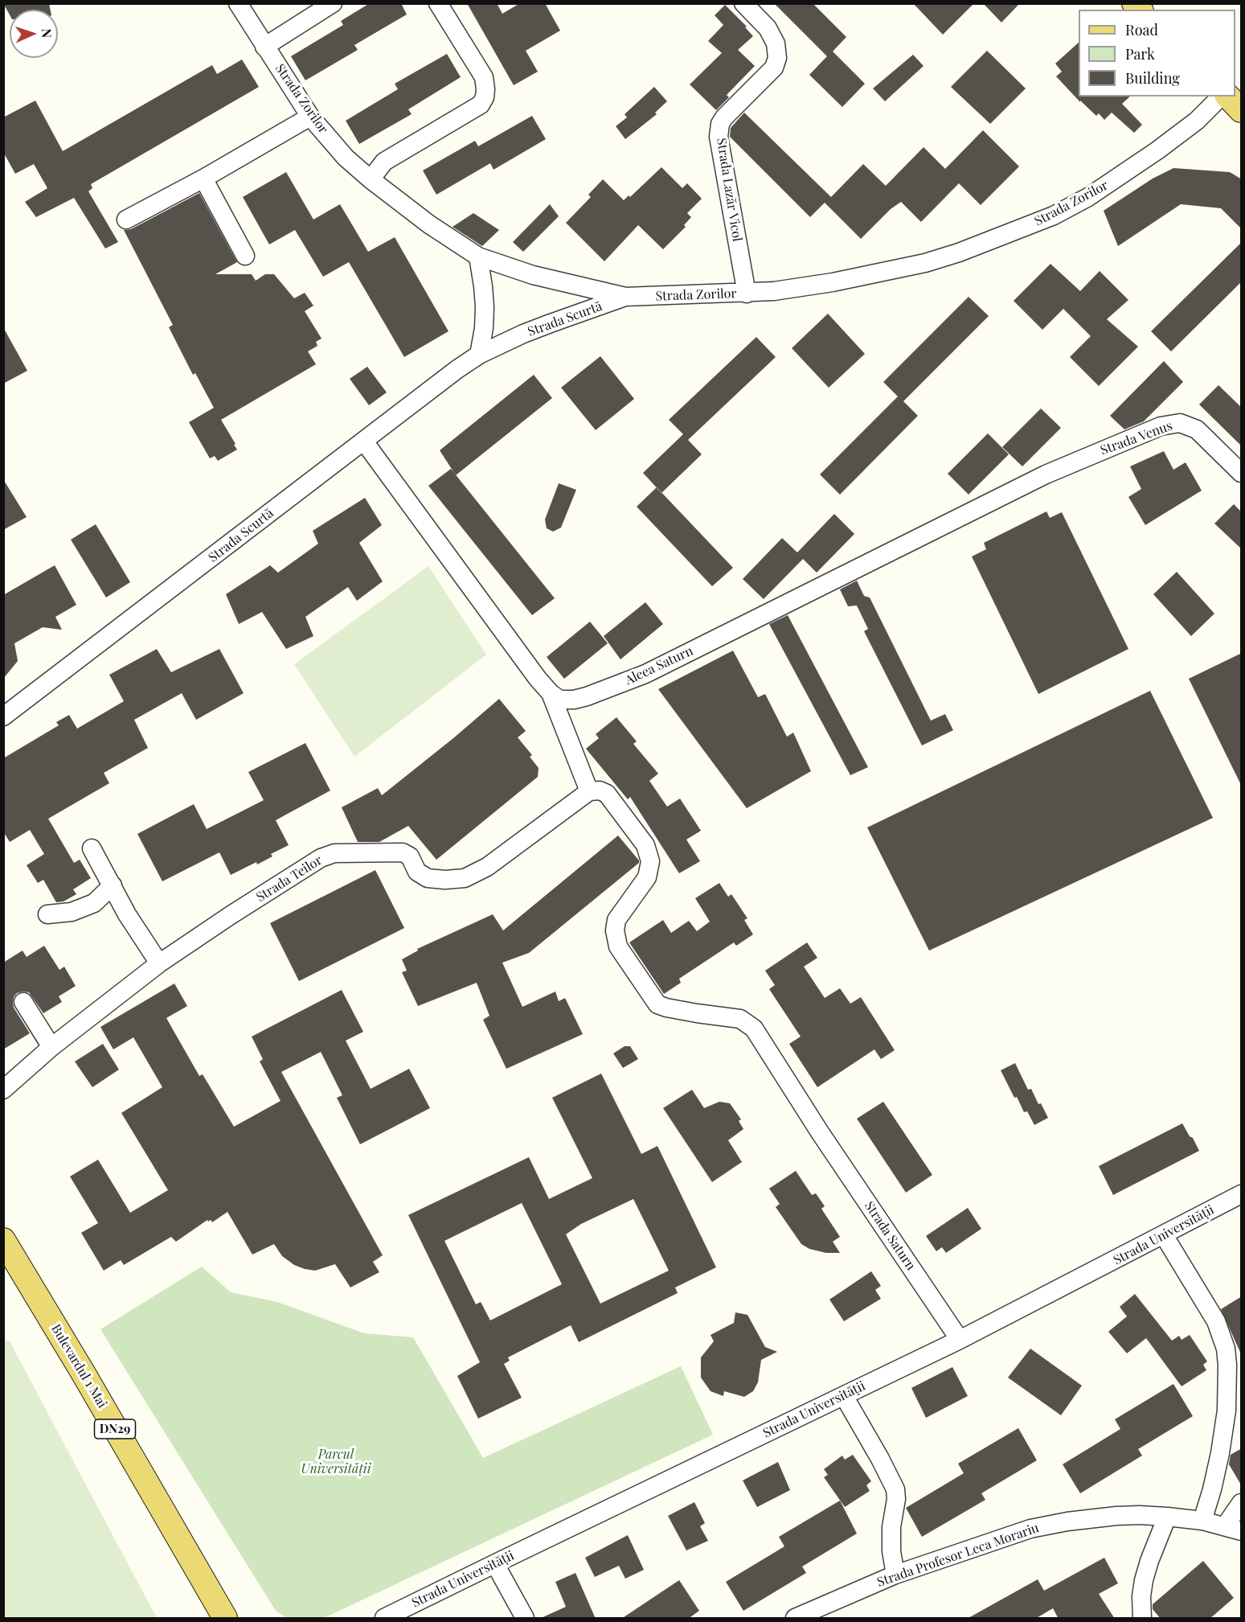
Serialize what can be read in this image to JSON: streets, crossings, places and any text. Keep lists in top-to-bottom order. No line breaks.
{"streets":{"main road":["Bulevardul 1 Mai","DN29"],"street":["Strada Zorilor","Strada Lazăr Vicol","Strada Scurtă","Strada Venus","Aleea Saturn","Strada Teilor","Strada Universității","Strada Saturn","Strada Profesor Leca Morariu"]},"crossings":[["Strada Zorilor","Strada Lazăr Vicol"],["Strada Zorilor","Strada Scurtă"],["Strada Venus","Aleea Saturn"],["Strada Teilor","Strada Saturn"],["Strada Universității","Strada Saturn"]],"parks":["Parcul Universității"],"legend":["Road","Park","Building"],"north":"right"}
